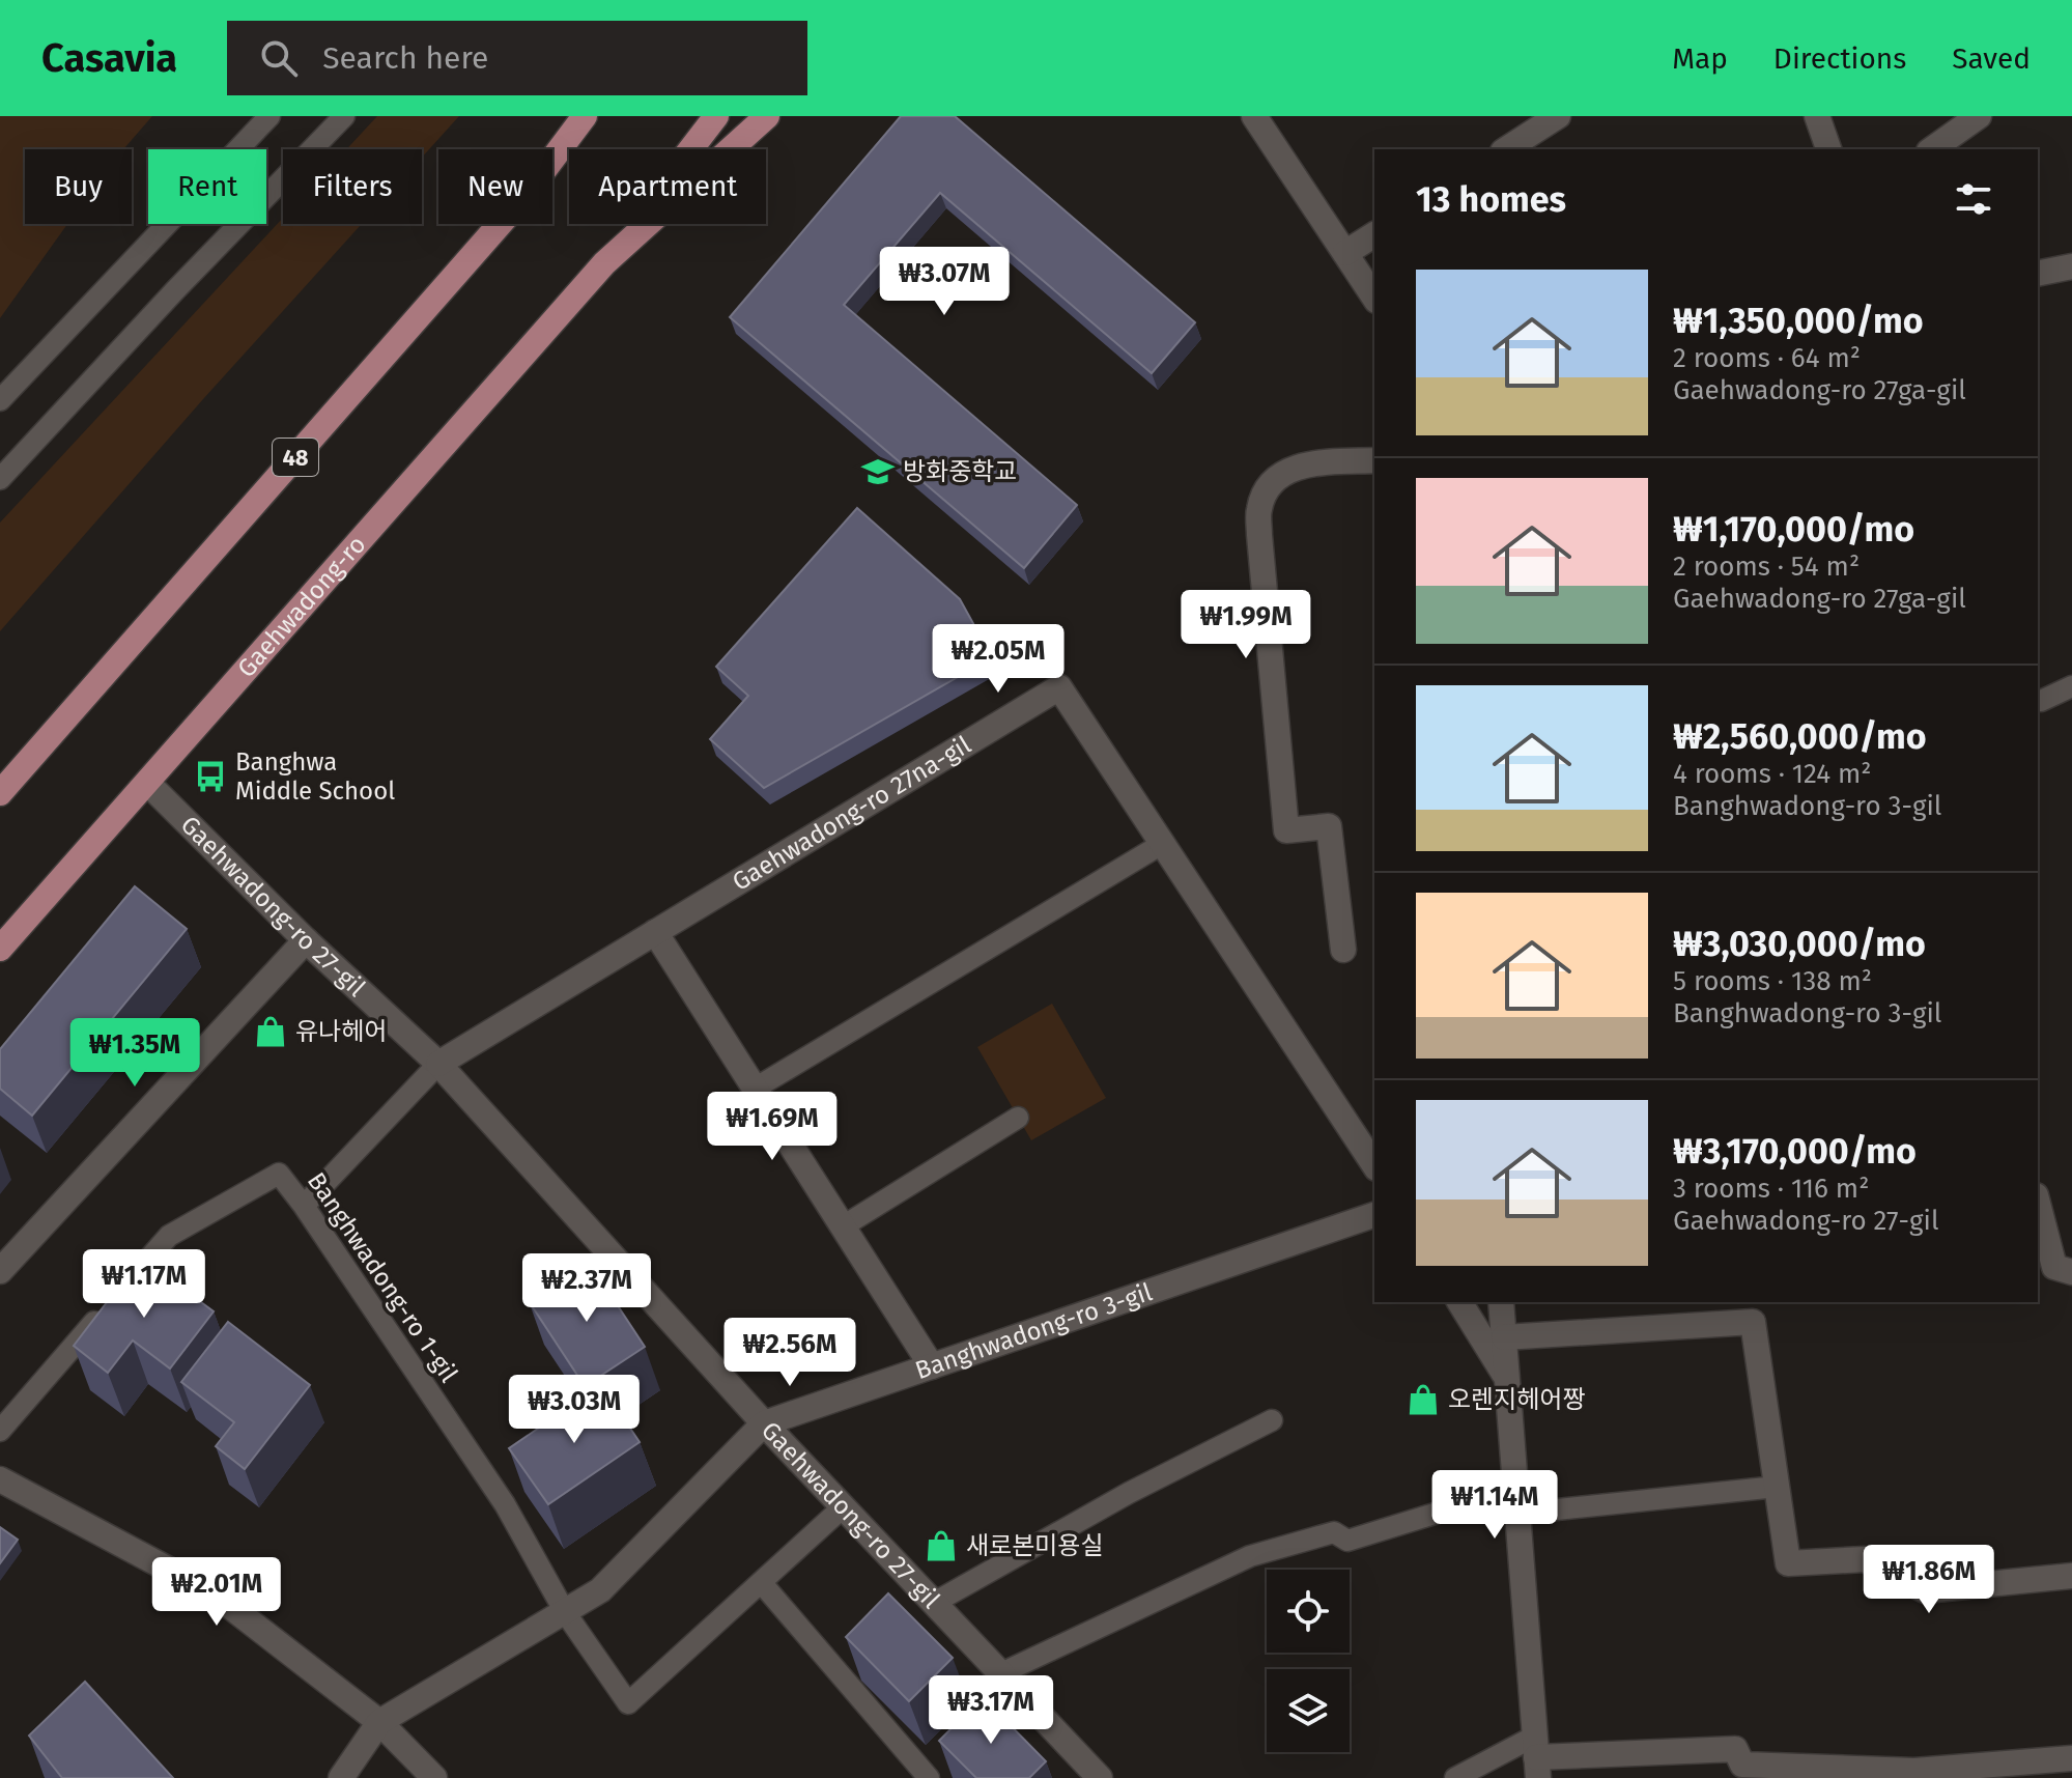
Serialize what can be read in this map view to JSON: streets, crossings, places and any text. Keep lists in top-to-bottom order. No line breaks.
{"streets":{"main road":["48","Gaehwadong-ro"],"street":["Gaehwadong-ro 27na-gil","Gaehwadong-ro 27-gil","Banghwadong-ro 3-gil"],"lane":["Banghwadong-ro 1-gil"]},"crossings":[["Gaehwadong-ro","Gaehwadong-ro 27-gil"],["Gaehwadong-ro 27na-gil","Gaehwadong-ro 27-gil"],["Gaehwadong-ro 27-gil","Banghwadong-ro 3-gil"],["Banghwadong-ro 1-gil","Banghwadong-ro 3-gil"]],"places":{"school or university":["방화중학교"],"bus stop":["Banghwa Middle School"],"shop":["유나헤어","오렌지헤어짱","새로본미용실"]},"page":{"header":"Casavia","search":"Search here","nav":["Map","Directions","Saved"],"chip":["Buy","Rent","Filters","New","Apartment"],"heading":"13 homes","price":["₩3.07M","₩1.99M","₩2.05M","₩1.35M","₩1.69M","₩1.17M","₩2.37M","₩2.56M","₩3.03M","₩1.14M","₩1.86M","₩2.01M","₩3.17M"],"list":[{"name":"₩1,350,000/mo","note":"2 rooms · 64 m² · Gaehwadong-ro 27ga-gil"},{"name":"₩1,170,000/mo","note":"2 rooms · 54 m² · Gaehwadong-ro 27ga-gil"},{"name":"₩2,560,000/mo","note":"4 rooms · 124 m² · Banghwadong-ro 3-gil"},{"name":"₩3,030,000/mo","note":"5 rooms · 138 m² · Banghwadong-ro 3-gil"},{"name":"₩3,170,000/mo","note":"3 rooms · 116 m² · Gaehwadong-ro 27-gil"}]}}
